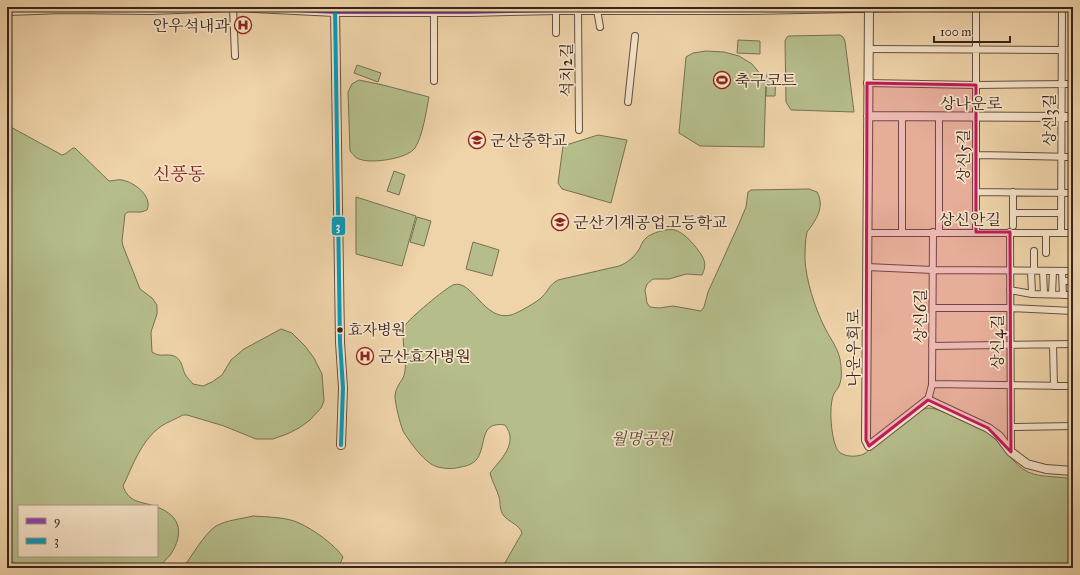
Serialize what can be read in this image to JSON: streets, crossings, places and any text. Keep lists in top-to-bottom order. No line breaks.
{"streets":{"street":["석치2길","상나운로","상신3길","상신5길","상신안길","상신6길","상신4길","나운우회로"]},"crossings":[["상나운로","상신3길"],["상나운로","상신5길"],["상나운로","상신6길"],["상나운로","나운우회로"],["상신3길","상신안길"],["상신5길","상신안길"],["상신안길","상신6길"],["상신안길","상신4길"],["상신안길","나운우회로"],["상신6길","나운우회로"]],"districts":["신풍동"],"parks":["월명공원"],"places":{"hospital":["안우석내과","군산효자병원"],"sports":["축구코트"],"school or university":["군산중학교","군산기계공업고등학교"],"other":["효자병원"]},"lines":["transit line 9","transit line 3"],"legend":["9","3"],"scale_bar":"100 m"}
